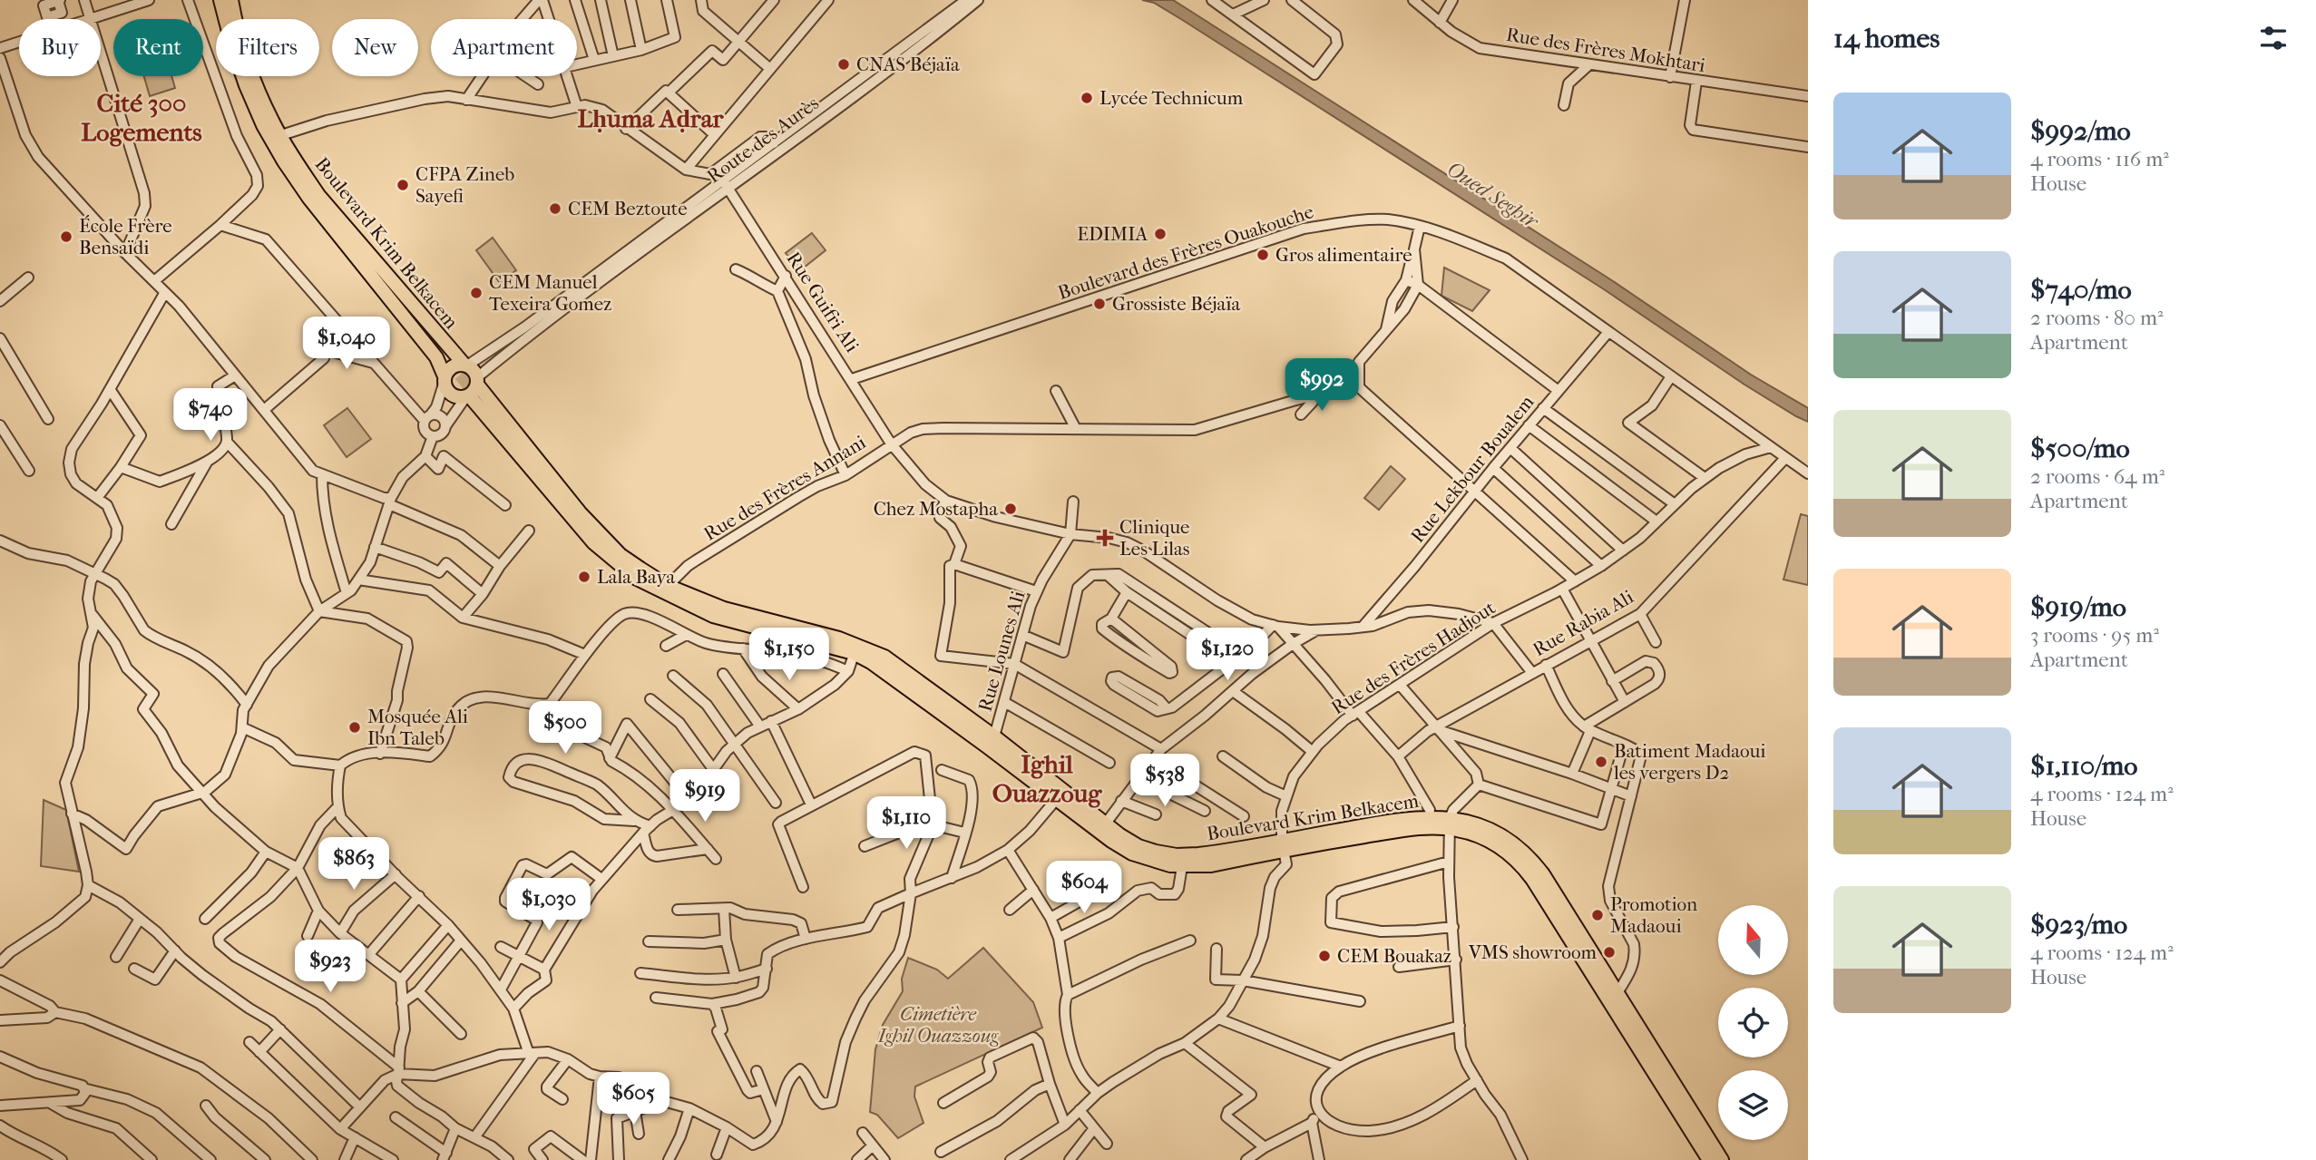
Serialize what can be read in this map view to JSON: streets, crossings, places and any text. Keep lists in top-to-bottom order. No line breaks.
{"streets":{"main road":["Boulevard Krim Belkacem"],"street":["Rue des Frères Mokhtari","Route des Aurès","Boulevard des Frères Ouakouche","Rue Guifri Ali","Rue Lekbour Boualem","Rue des Frères Annani","Rue Rabia Ali","Rue Lounes Ali","Rue des Frères Hadjout"]},"crossings":[["Route des Aurès","Boulevard Krim Belkacem"],["Route des Aurès","Rue Guifri Ali"],["Boulevard Krim Belkacem","Rue des Frères Annani"],["Boulevard Krim Belkacem","Rue Lounes Ali"],["Boulevard Krim Belkacem","Rue des Frères Hadjout"],["Boulevard des Frères Ouakouche","Rue Guifri Ali"],["Boulevard des Frères Ouakouche","Rue Lekbour Boualem"],["Boulevard des Frères Ouakouche","Rue Rabia Ali"],["Boulevard des Frères Ouakouche","Rue des Frères Hadjout"],["Rue Guifri Ali","Rue des Frères Annani"]],"districts":["Cité 300 Logements","Lḥuma Aḍrar","Ighil Ouazzoug"],"water":["Oued Seghir"],"parks":["Cimetière Ighil Ouazzoug"],"places":{"other":["CNAS Béjaïa","Lycée Technicum","CFPA Zineb Sayefi","CEM Beztoute","EDIMIA","École Frère Bensaïdi","Gros alimentaire","CEM Manuel Texeira Gomez","Grossiste Béjaïa","Chez Mostapha","Lala Baya","Mosquée Ali Ibn Taleb","Batiment Madaoui les vergers D2","Promotion Madaoui","VMS showroom","CEM Bouakaz"],"health":["Clinique Les Lilas"]},"north":"top","page":{"heading":"14 homes","chip":["Buy","Rent","Filters","New","Apartment"],"list":[{"name":"$992/mo","note":"4 rooms · 116 m² · House"},{"name":"$740/mo","note":"2 rooms · 80 m² · Apartment"},{"name":"$500/mo","note":"2 rooms · 64 m² · Apartment"},{"name":"$919/mo","note":"3 rooms · 95 m² · Apartment"},{"name":"$1,110/mo","note":"4 rooms · 124 m² · House"},{"name":"$923/mo","note":"4 rooms · 124 m² · House"}],"price":["$1,040","$992","$740","$1,150","$1,120","$500","$538","$919","$1,110","$863","$604","$1,030","$923","$605"]}}
